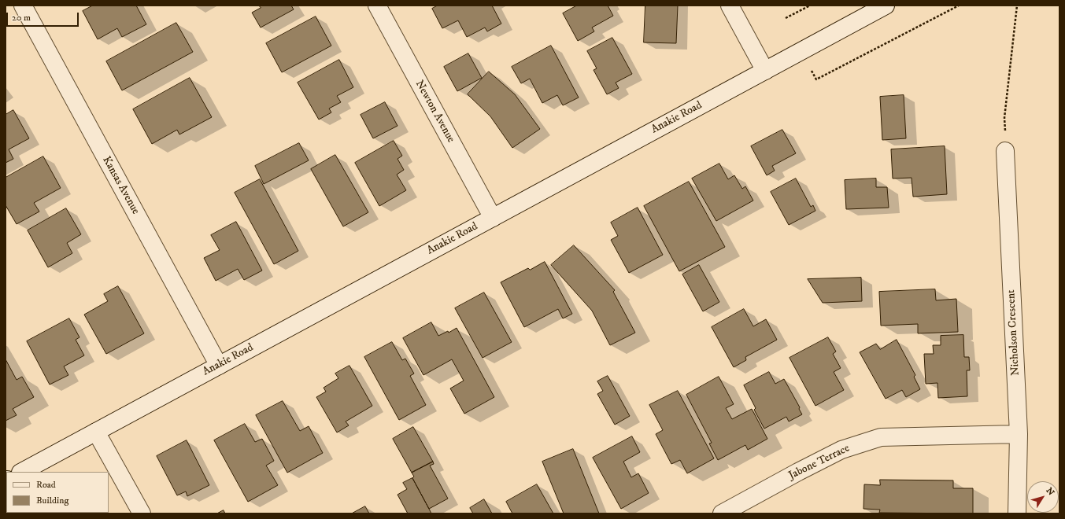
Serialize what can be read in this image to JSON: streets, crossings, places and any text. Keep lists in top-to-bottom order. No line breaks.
{"streets":{"street":["Newton Avenue","Anakie Road","Kansas Avenue","Nicholson Crescent","Jabone Terrace"]},"crossings":[["Newton Avenue","Anakie Road"],["Anakie Road","Kansas Avenue"],["Nicholson Crescent","Jabone Terrace"]],"legend":["Road","Building"],"scale_bar":"20 m","north":"top right"}
